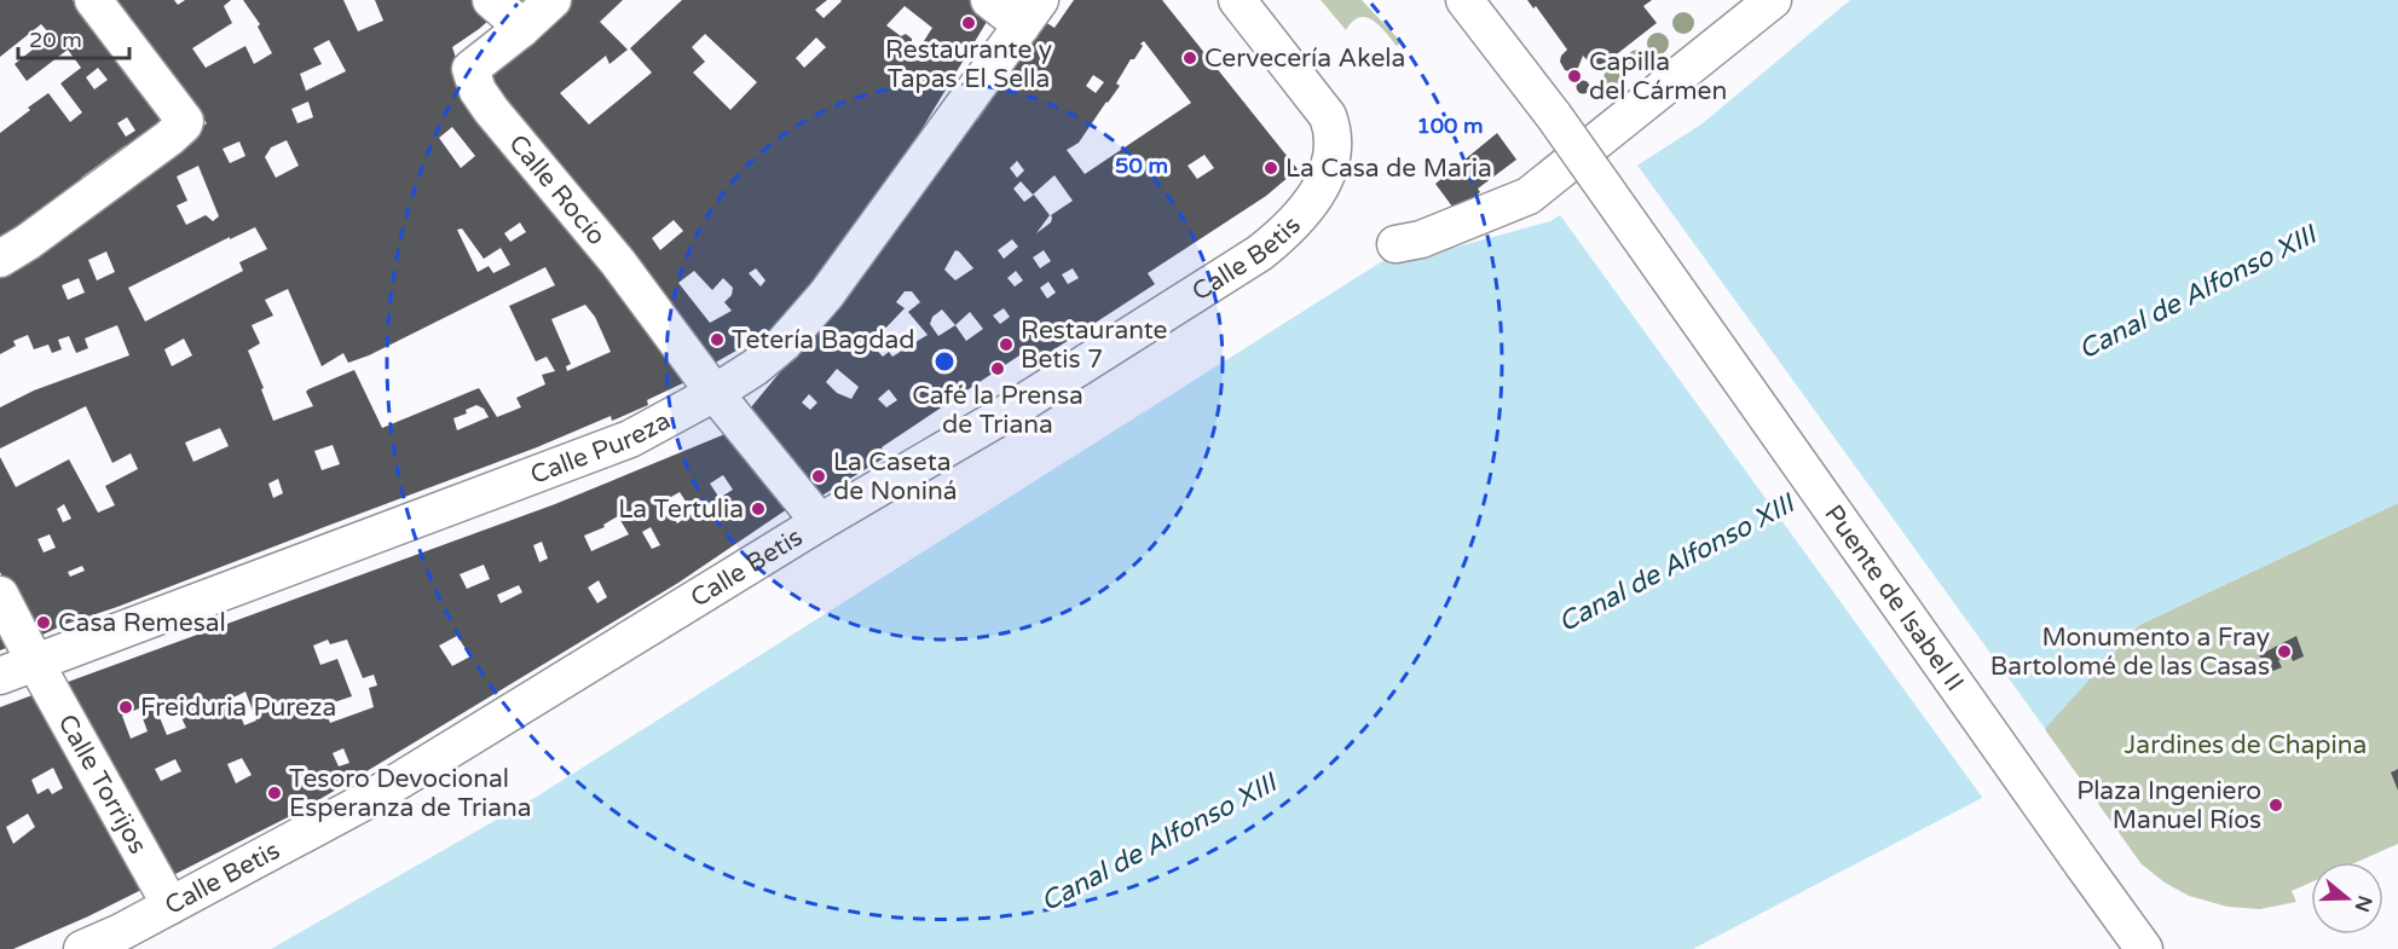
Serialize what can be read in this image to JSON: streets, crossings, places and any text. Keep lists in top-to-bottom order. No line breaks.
{"streets":{"street":["Calle Rocío","Calle Betis","Calle Pureza","Puente de Isabel II","Calle Torrijos"]},"crossings":[["Calle Rocío","Calle Pureza"],["Calle Betis","Calle Torrijos"],["Calle Pureza","Calle Torrijos"]],"water":["Canal de Alfonso XIII"],"parks":["Jardines de Chapina"],"places":["Restaurante y Tapas El Sella","Cervecería Akela","Capilla del Cármen","La Casa de Maria","Tetería Bagdad","Restaurante Betis 7","Café la Prensa de Triana","La Caseta de Noniná","La Tertulia","Casa Remesal","Monumento a Fray Bartolomé de las Casas","Freiduria Pureza","Tesoro Devocional Esperanza de Triana","Plaza Ingeniero Manuel Ríos"],"scale_bar":"20 m","north":"right","rings":["100 m","50 m"]}
